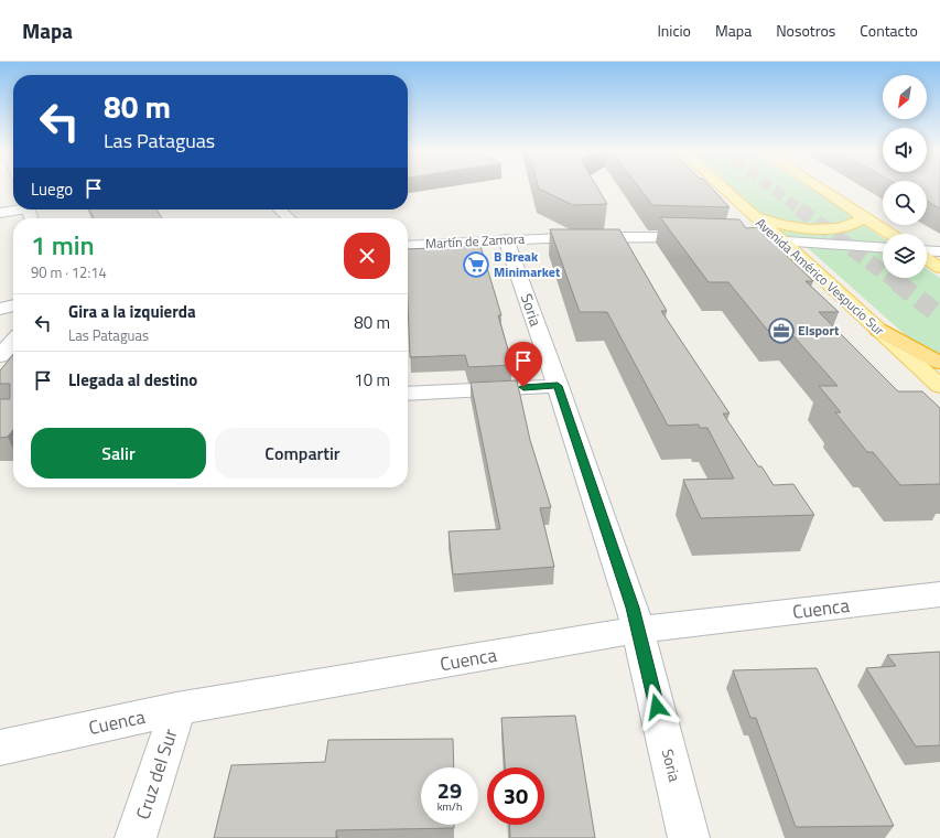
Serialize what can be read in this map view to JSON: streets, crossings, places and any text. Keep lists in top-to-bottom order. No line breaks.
{"streets":{"main road":["Avenida Américo Vespucio Sur"],"street":["Martín de Zamora","Soria","Cuenca","Cruz del Sur"]},"crossings":[["Martín de Zamora","Soria"],["Soria","Cuenca"],["Cuenca","Cruz del Sur"]],"places":{"supermarket":["B Break Minimarket"],"office":["Elsport"]},"north":"bottom left","page":{"header":"Mapa","nav":["Inicio","Mapa","Nosotros","Contacto"],"turn":["80 m","Las Pataguas"],"then":"Luego","heading":["1 min","90 m · 12:14"],"list":[{"name":"Gira a la izquierda","note":"Las Pataguas","value":"80 m"},{"name":"Llegada al destino","value":"10 m"}],"buttons":["Salir","Compartir"],"speed":"29 km/h","limit":"30"}}
